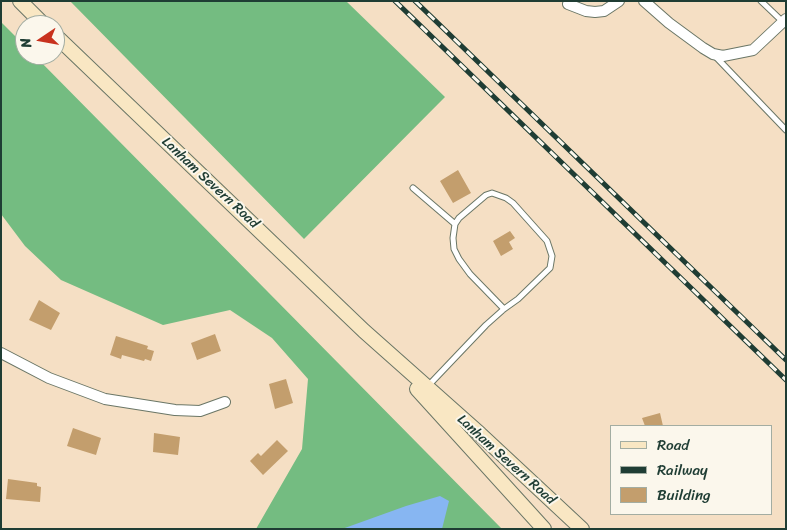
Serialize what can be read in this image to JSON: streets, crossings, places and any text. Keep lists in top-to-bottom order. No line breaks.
{"streets":{"main road":["Lanham Severn Road"]},"legend":["Road","Railway","Building"],"north":"left"}
